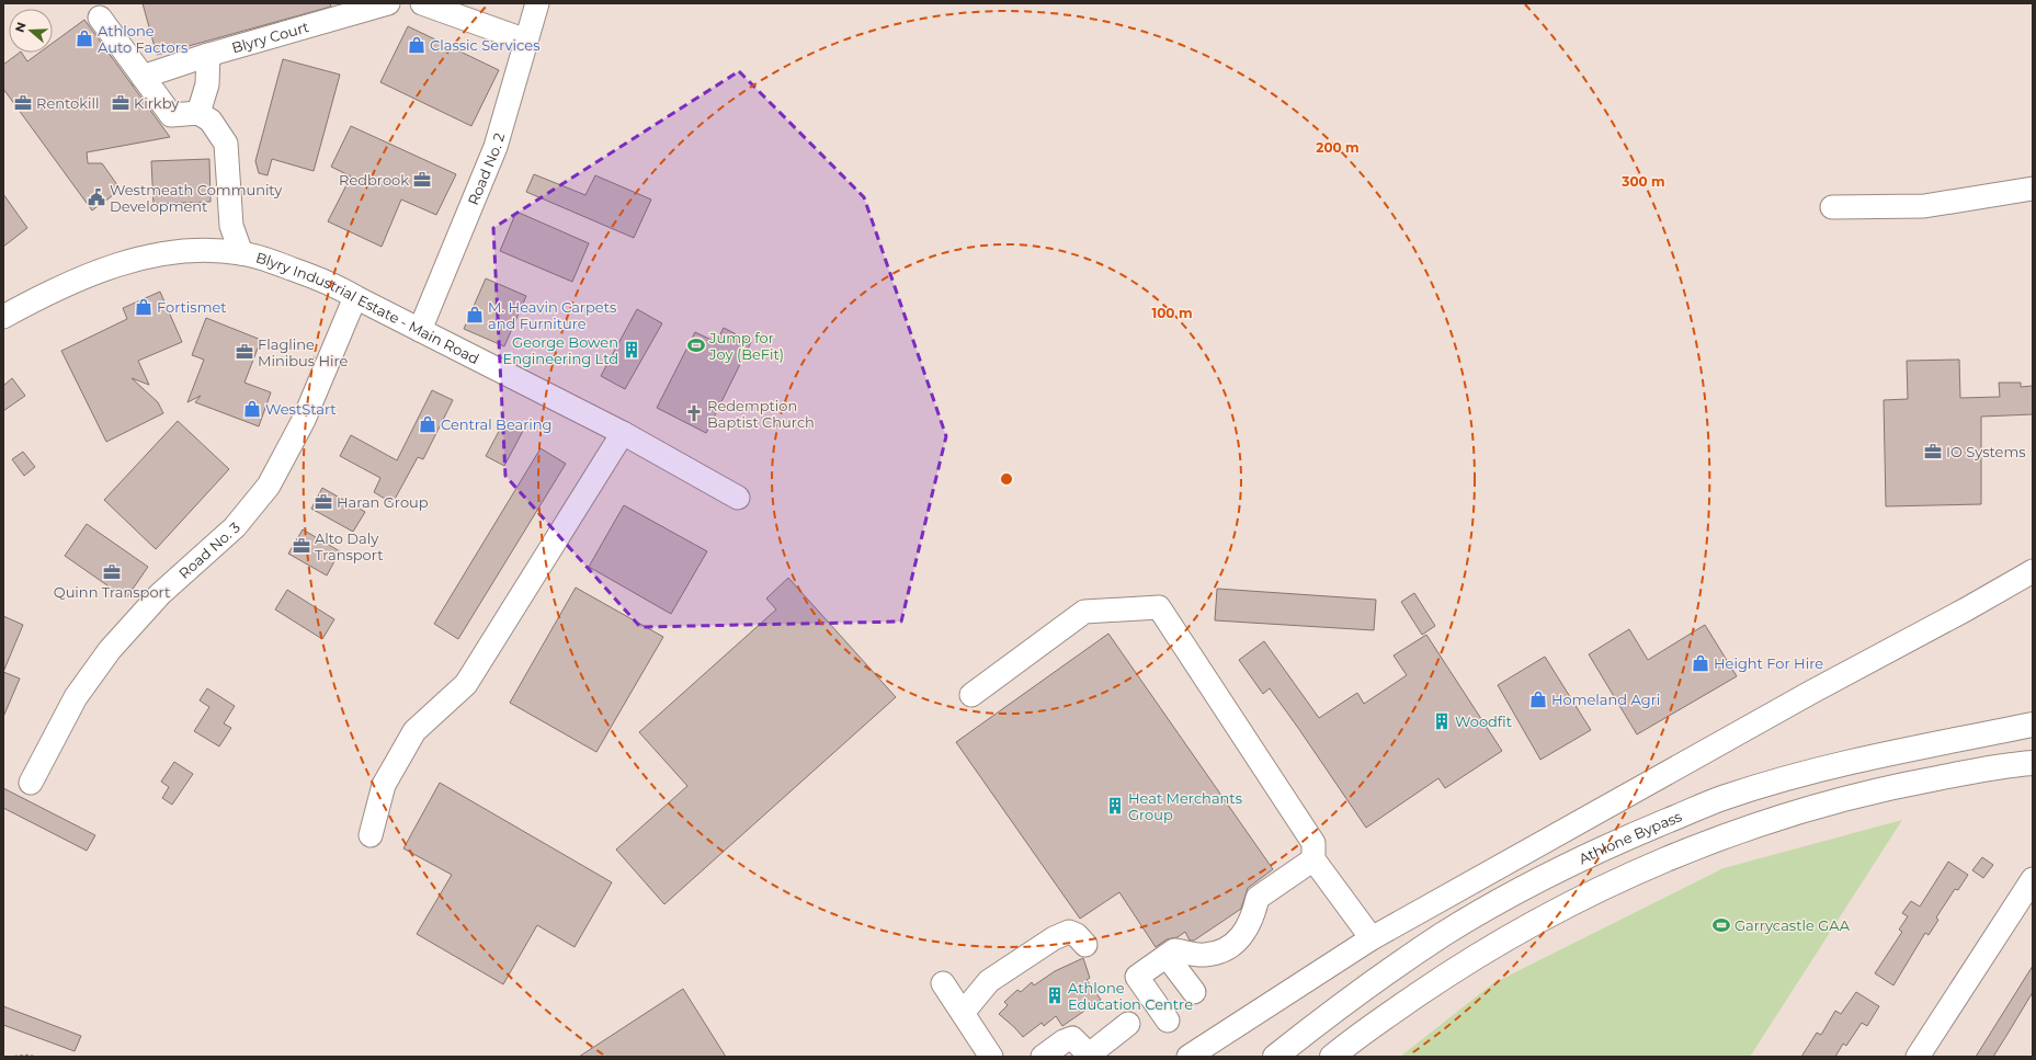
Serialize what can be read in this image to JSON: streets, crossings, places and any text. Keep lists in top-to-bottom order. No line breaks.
{"streets":{"highway":["Athlone Bypass"],"street":["Blyry Court","Road No. 2","Blyry Industrial Estate - Main Road","Road No. 3"]},"crossings":[["Road No. 2","Blyry Industrial Estate - Main Road"],["Blyry Industrial Estate - Main Road","Road No. 3"]],"places":{"shop":["Athlone Auto Factors","Classic Services","Fortismet","M. Heavin Carpets and Furniture","WestStart","Central Bearing","Height For Hire","Homeland Agri"],"office":["Rentokill","Kirkby","Redbrook","Flagline Minibus Hire","IO Systems","Haran Group","Alto Daly Transport","Quinn Transport"],"public building":["Westmeath Community Development"],"sports":["Jump for Joy (BeFit)","Garrycastle GAA"],"building":["George Bowen Engineering Ltd","Woodfit","Heat Merchants Group","Athlone Education Centre"],"church":["Redemption Baptist Church"]},"north":"left","rings":["200 m","300 m","100 m"]}
